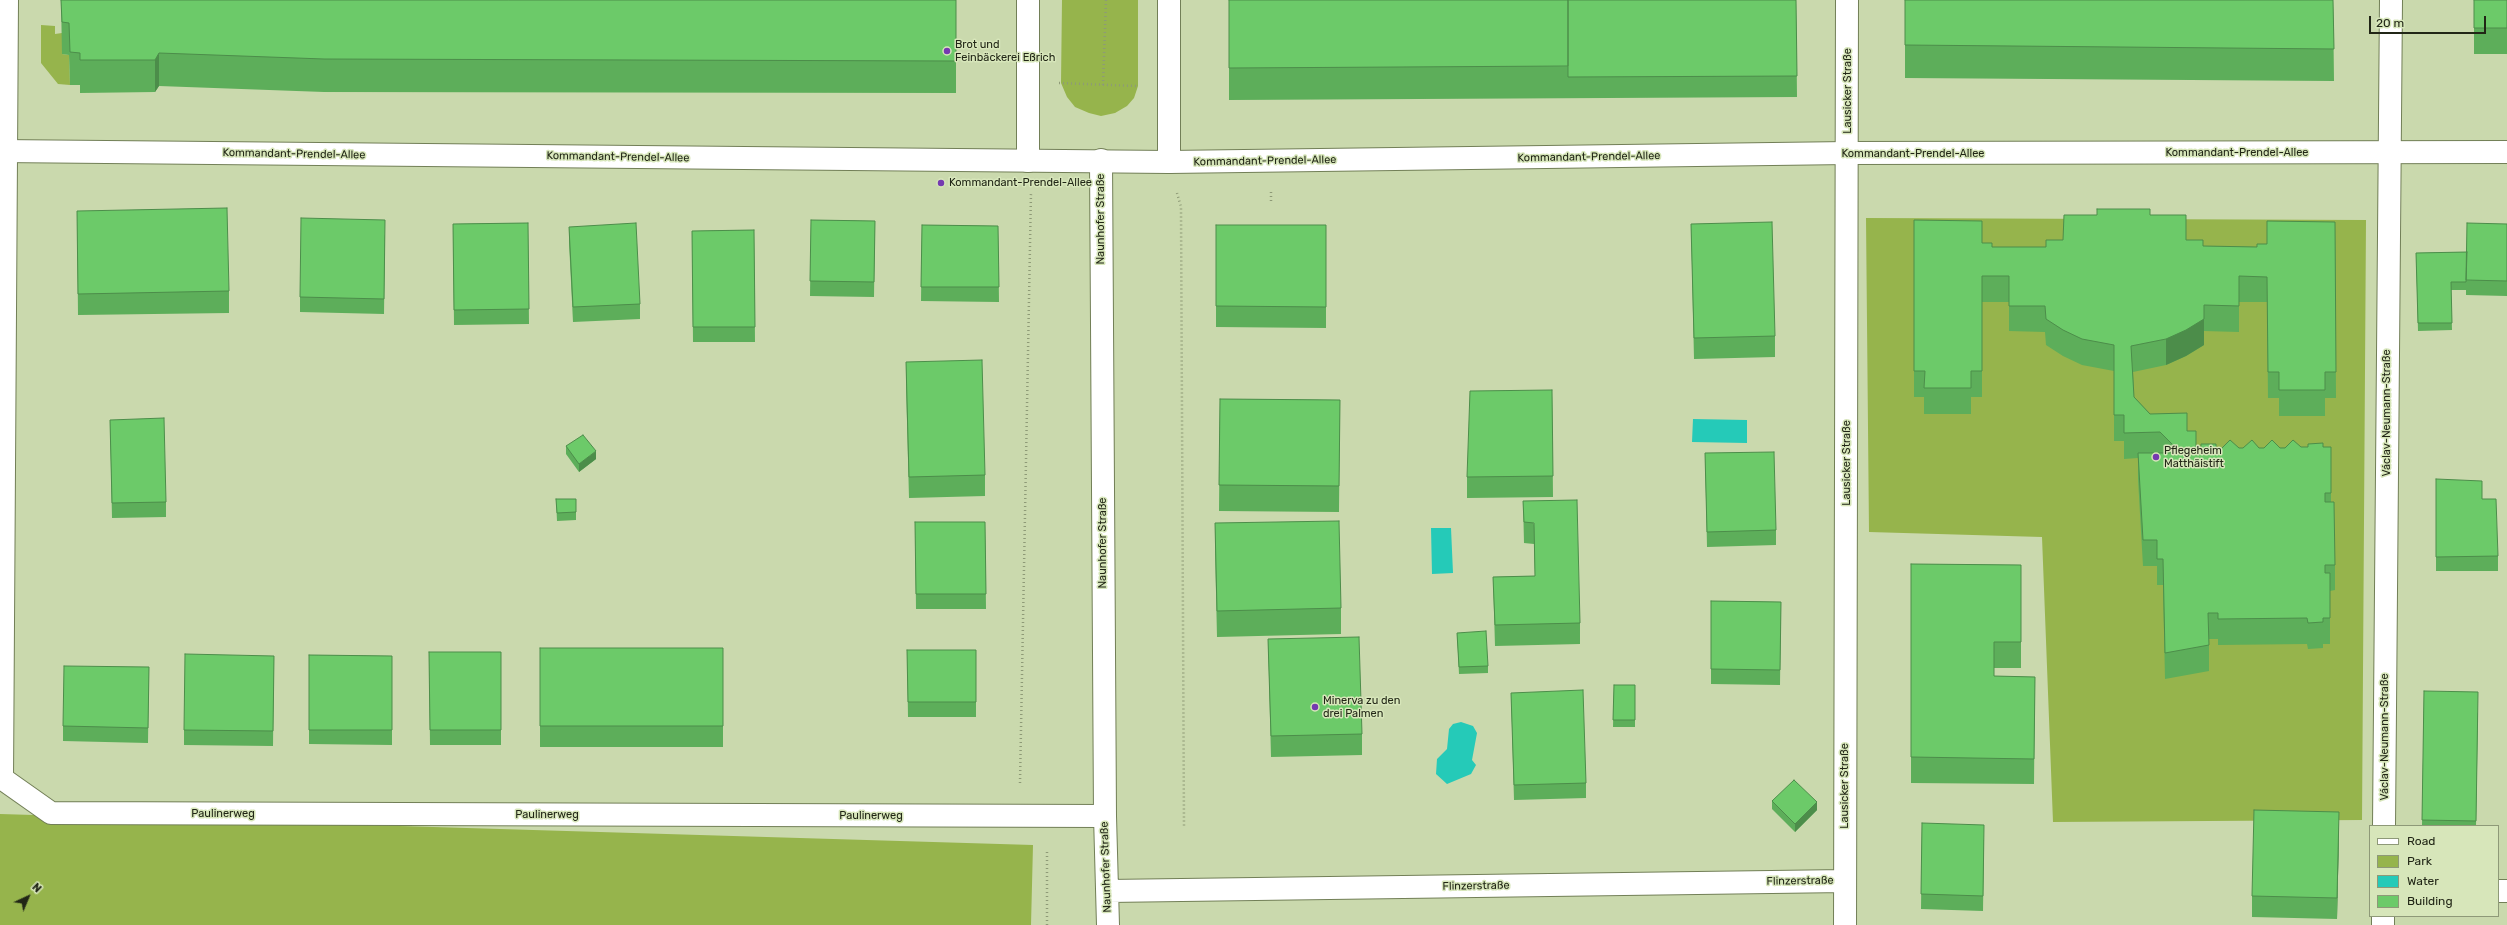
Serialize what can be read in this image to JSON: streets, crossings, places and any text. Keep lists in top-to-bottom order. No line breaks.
{"streets":{"street":["Lausicker Straße","Kommandant-Prendel-Allee","Naunhofer Straße","Václav-Neumann-Straße","Paulinerweg","Flinzerstraße"]},"crossings":[["Lausicker Straße","Kommandant-Prendel-Allee"],["Lausicker Straße","Flinzerstraße"],["Kommandant-Prendel-Allee","Naunhofer Straße"],["Kommandant-Prendel-Allee","Václav-Neumann-Straße"],["Naunhofer Straße","Paulinerweg"],["Naunhofer Straße","Flinzerstraße"]],"places":["Brot und Feinbäckerei Eßrich","Kommandant-Prendel-Allee","Pflegeheim Matthäistift","Minerva zu den drei Palmen"],"legend":["Road","Park","Water","Building"],"scale_bar":"20 m","north":"top right"}
